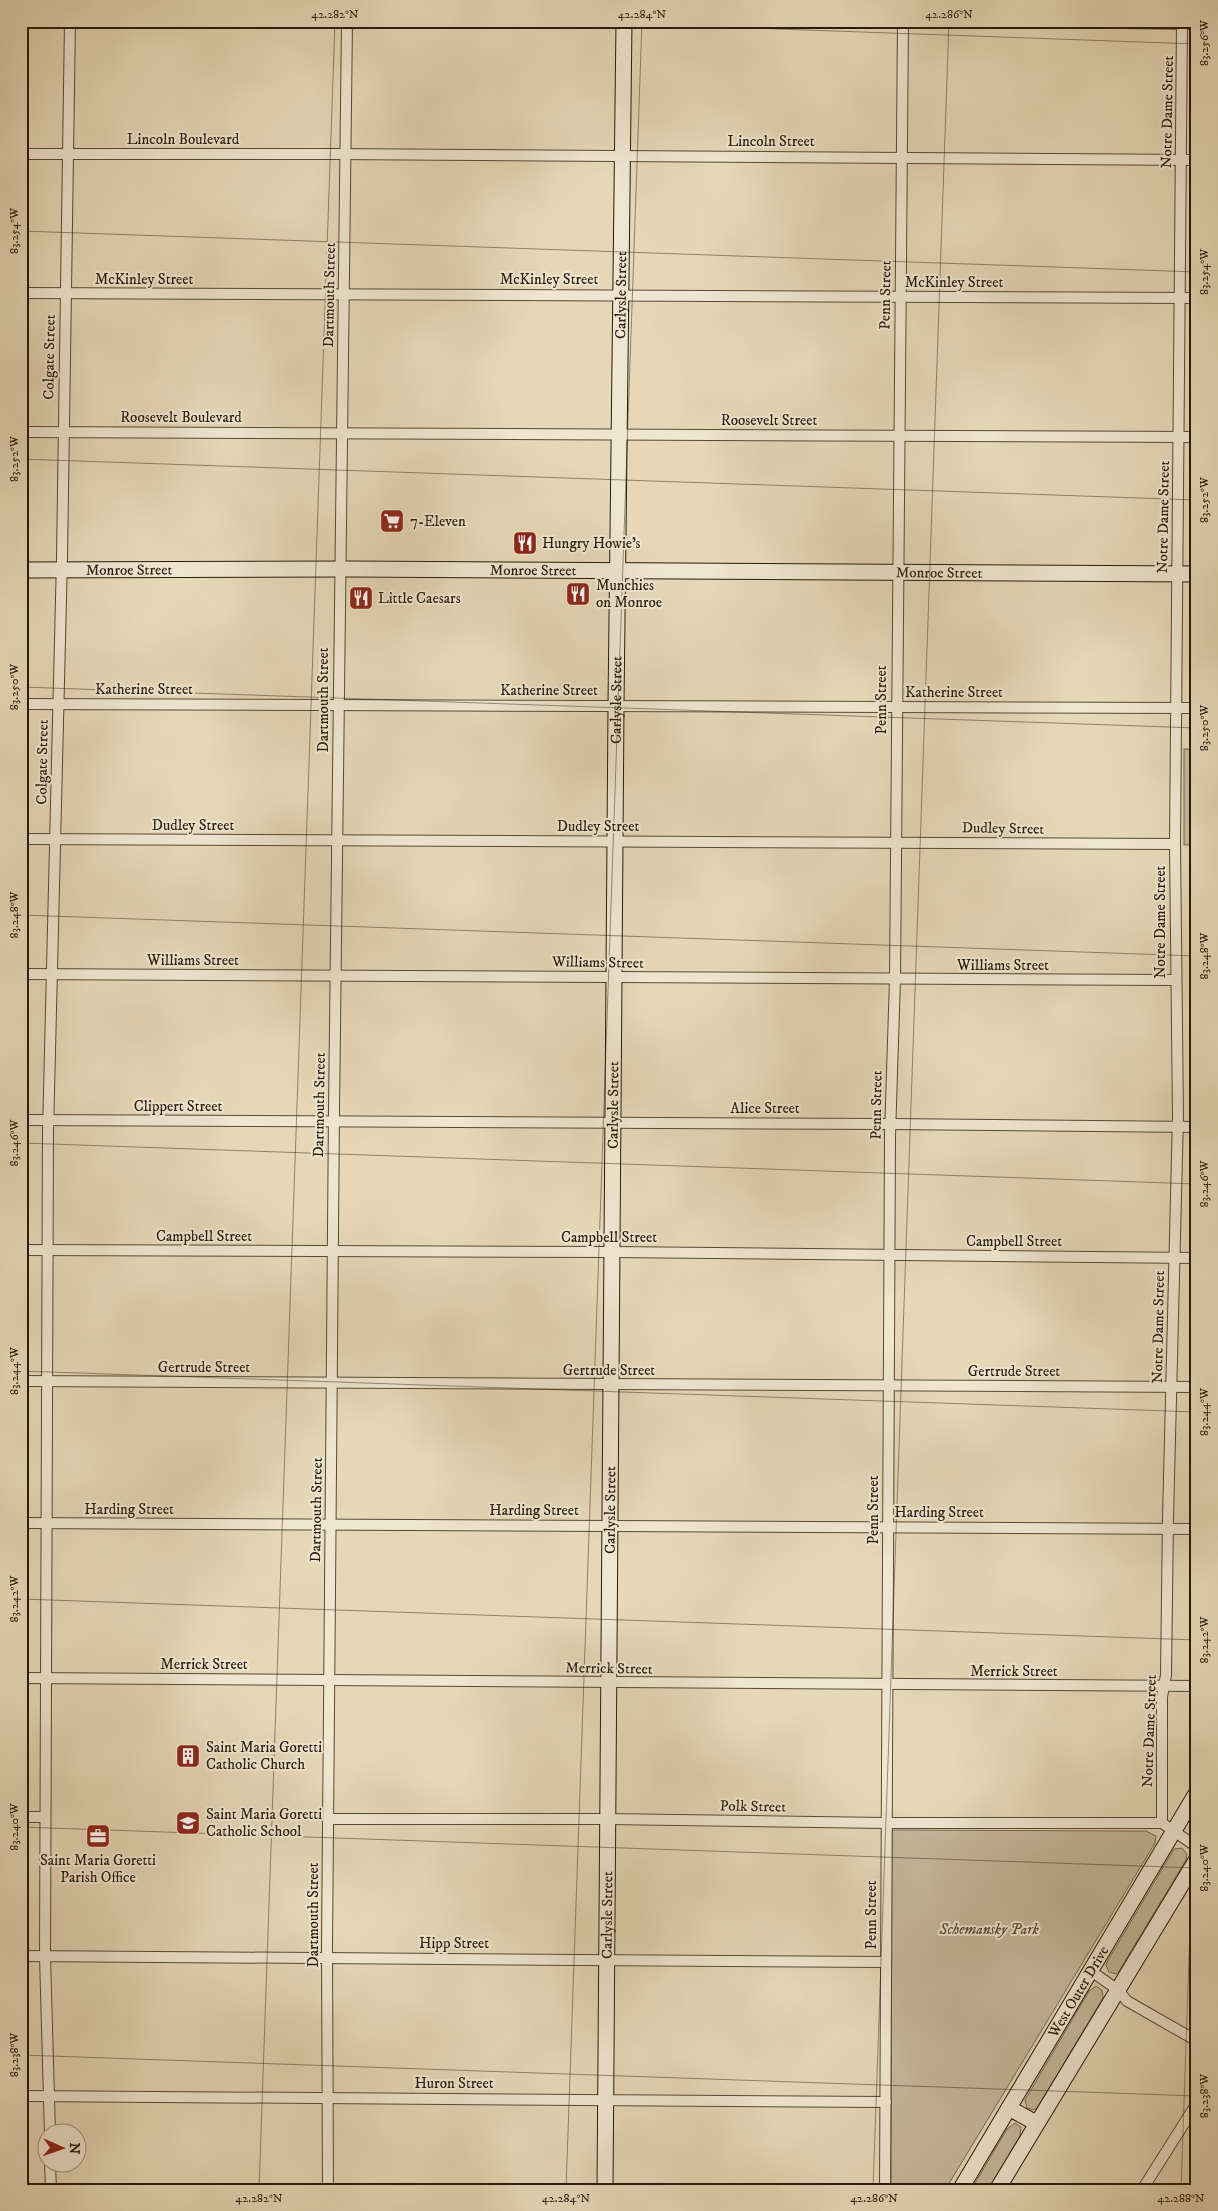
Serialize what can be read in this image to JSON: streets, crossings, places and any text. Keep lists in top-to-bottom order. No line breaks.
{"streets":{"street":["Notre Dame Street","Lincoln Boulevard","Lincoln Street","McKinley Street","Dartmouth Street","Penn Street","Carlysle Street","Colgate Street","Roosevelt Boulevard","Roosevelt Street","Monroe Street","Katherine Street","Dudley Street","Williams Street","Clippert Street","Alice Street","Campbell Street","Gertrude Street","Harding Street","Merrick Street","Polk Street","Hipp Street","West Outer Drive","Huron Street"]},"crossings":[["Notre Dame Street","Lincoln Street"],["Notre Dame Street","McKinley Street"],["Notre Dame Street","Roosevelt Street"],["Notre Dame Street","Monroe Street"],["Notre Dame Street","Katherine Street"],["Notre Dame Street","Dudley Street"],["Notre Dame Street","Williams Street"],["Notre Dame Street","Alice Street"],["Notre Dame Street","Campbell Street"],["Notre Dame Street","Gertrude Street"],["Notre Dame Street","Harding Street"],["Notre Dame Street","Merrick Street"],["Notre Dame Street","Polk Street"],["Notre Dame Street","West Outer Drive"],["Lincoln Boulevard","Lincoln Street"],["Lincoln Boulevard","Dartmouth Street"],["Lincoln Boulevard","Colgate Street"],["Lincoln Street","Dartmouth Street"],["Lincoln Street","Penn Street"],["Lincoln Street","Carlysle Street"],["McKinley Street","Dartmouth Street"],["McKinley Street","Penn Street"],["McKinley Street","Carlysle Street"],["McKinley Street","Colgate Street"],["Dartmouth Street","Roosevelt Boulevard"],["Dartmouth Street","Roosevelt Street"],["Dartmouth Street","Monroe Street"],["Dartmouth Street","Katherine Street"],["Dartmouth Street","Dudley Street"],["Dartmouth Street","Williams Street"],["Dartmouth Street","Clippert Street"],["Dartmouth Street","Alice Street"],["Dartmouth Street","Campbell Street"],["Dartmouth Street","Gertrude Street"],["Dartmouth Street","Harding Street"],["Dartmouth Street","Merrick Street"],["Dartmouth Street","Polk Street"],["Dartmouth Street","Hipp Street"],["Dartmouth Street","Huron Street"],["Penn Street","Roosevelt Street"],["Penn Street","Monroe Street"],["Penn Street","Katherine Street"],["Penn Street","Dudley Street"],["Penn Street","Williams Street"],["Penn Street","Alice Street"],["Penn Street","Campbell Street"],["Penn Street","Gertrude Street"],["Penn Street","Harding Street"],["Penn Street","Merrick Street"],["Penn Street","Polk Street"],["Penn Street","Hipp Street"],["Penn Street","Huron Street"],["Carlysle Street","Roosevelt Street"],["Carlysle Street","Monroe Street"],["Carlysle Street","Katherine Street"],["Carlysle Street","Dudley Street"],["Carlysle Street","Williams Street"],["Carlysle Street","Alice Street"],["Carlysle Street","Campbell Street"],["Carlysle Street","Gertrude Street"],["Carlysle Street","Harding Street"],["Carlysle Street","Merrick Street"],["Carlysle Street","Polk Street"],["Carlysle Street","Hipp Street"],["Carlysle Street","Huron Street"],["Colgate Street","Roosevelt Boulevard"],["Colgate Street","Monroe Street"],["Colgate Street","Katherine Street"],["Colgate Street","Dudley Street"],["Colgate Street","Williams Street"],["Colgate Street","Clippert Street"],["Colgate Street","Campbell Street"],["Colgate Street","Gertrude Street"],["Colgate Street","Harding Street"],["Colgate Street","Merrick Street"],["Colgate Street","Hipp Street"],["Colgate Street","Huron Street"],["Roosevelt Boulevard","Roosevelt Street"],["Clippert Street","Alice Street"],["Polk Street","West Outer Drive"]],"parks":["Schemansky Park"],"places":{"supermarket":["7-Eleven"],"restaurant":["Hungry Howie's","Munchies on Monroe","Little Caesars"],"building":["Saint Maria Goretti Catholic Church"],"school or university":["Saint Maria Goretti Catholic School"],"office":["Saint Maria Goretti Parish Office"]},"north":"right","coordinates":["42.282°N","42.284°N","42.286°N","83.256°W","83.254°W","83.252°W","83.250°W","83.248°W","83.246°W","83.244°W","83.242°W","83.240°W","83.238°W","42.288°N"]}
